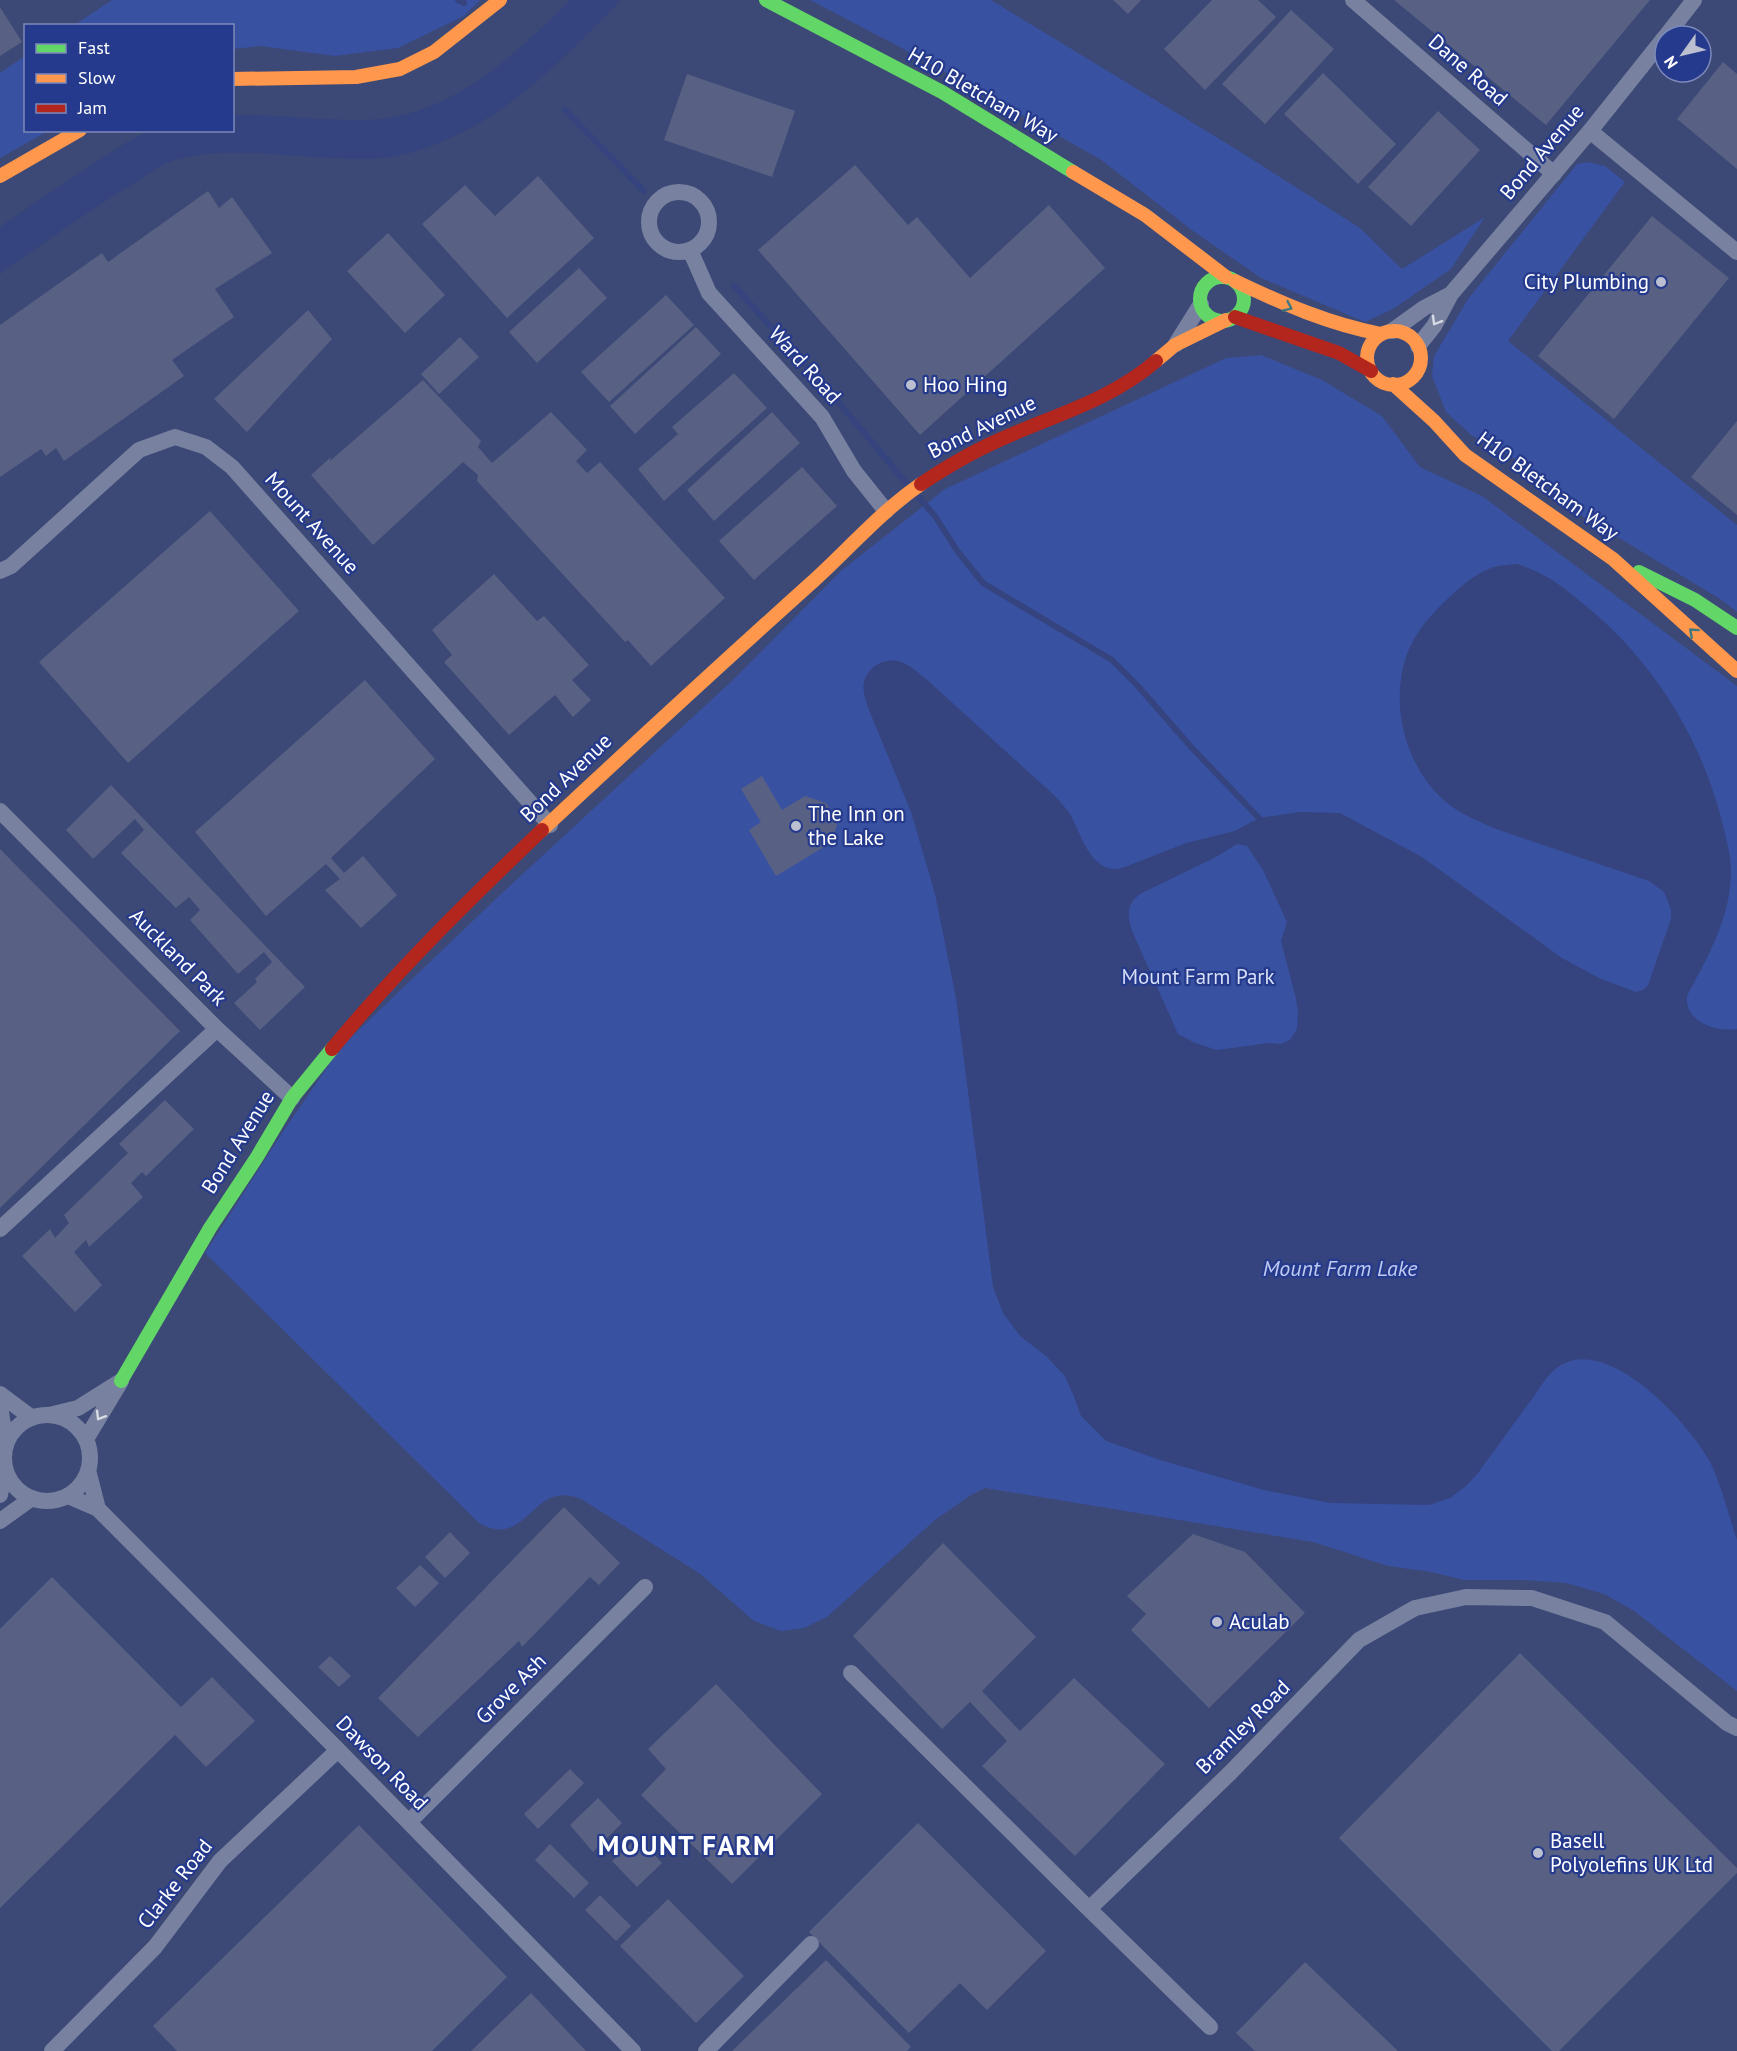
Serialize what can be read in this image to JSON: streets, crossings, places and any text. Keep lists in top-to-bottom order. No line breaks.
{"streets":{"street":["Dane Road","H10 Bletcham Way","Bond Avenue","Ward Road","Mount Avenue","Auckland Park","Grove Ash","Bramley Road","Dawson Road","Clarke Road"]},"crossings":[["Dane Road","Bond Avenue"],["H10 Bletcham Way","Bond Avenue"],["Bond Avenue","Ward Road"],["Bond Avenue","Mount Avenue"],["Bond Avenue","Dawson Road"],["Grove Ash","Dawson Road"],["Dawson Road","Clarke Road"]],"districts":["MOUNT FARM"],"water":["Mount Farm Lake"],"parks":["Mount Farm Park"],"places":["City Plumbing","Hoo Hing","The Inn on the Lake","Aculab","Basell Polyolefins UK Ltd"],"legend":["Fast","Slow","Jam"],"north":"bottom left"}
